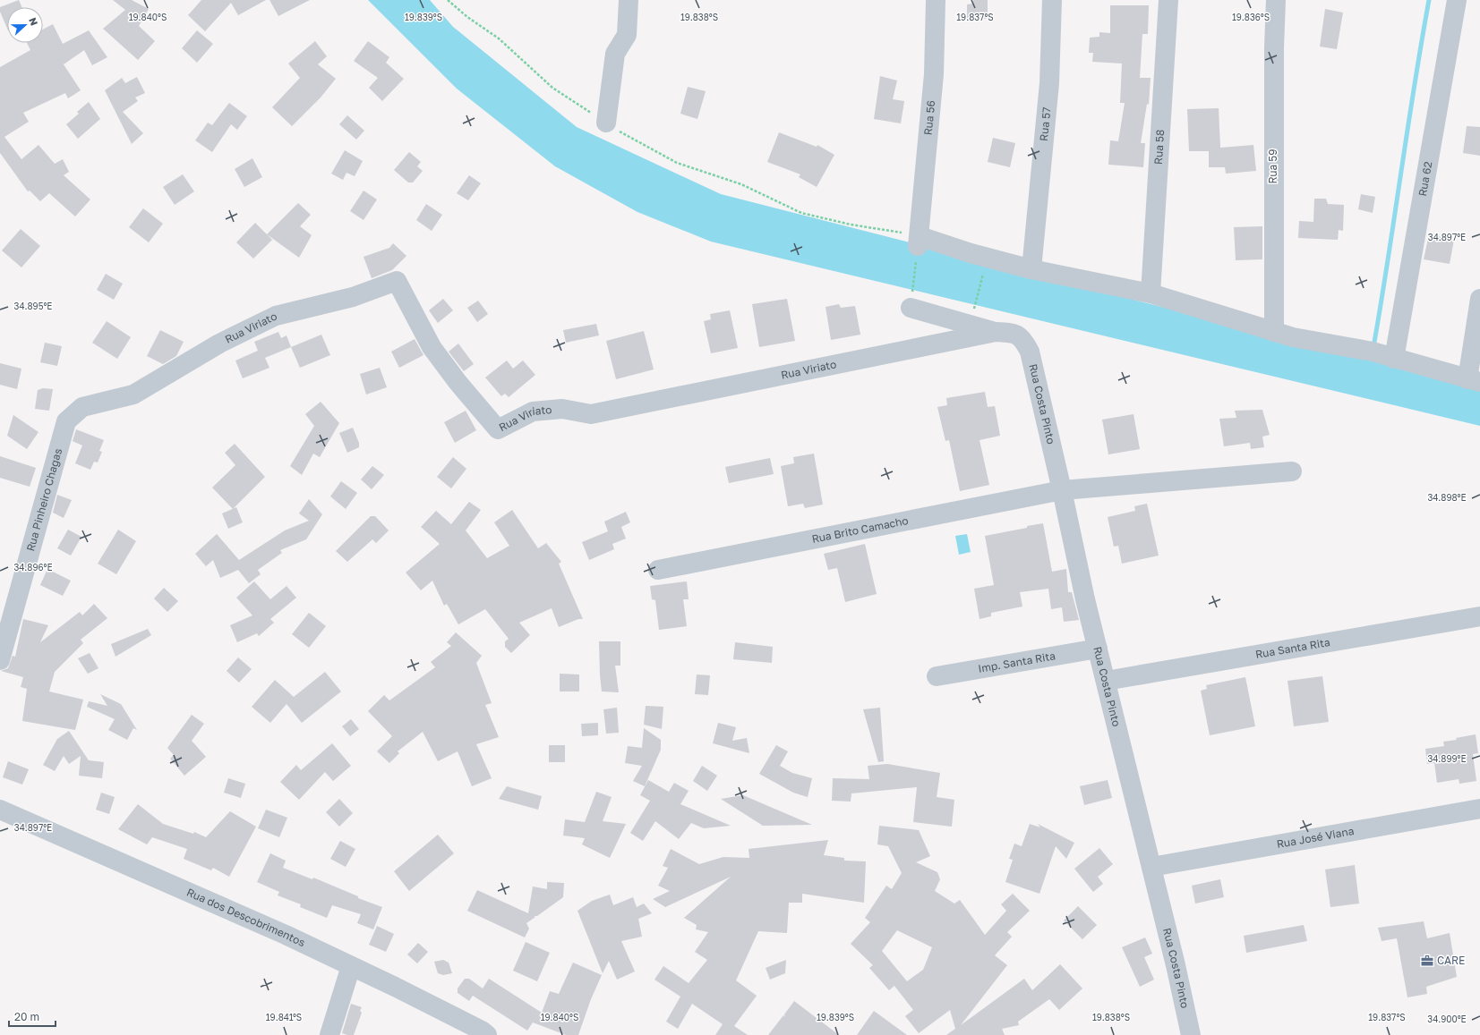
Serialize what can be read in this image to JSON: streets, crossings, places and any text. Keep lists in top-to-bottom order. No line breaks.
{"streets":{"street":["Rua 56","Rua 57","Rua 58","Rua 59","Rua 62","Rua Viriato","Rua Costa Pinto","Rua Pinheiro Chagas","Rua Brito Camacho","Rua Santa Rita","Imp. Santa Rita","Rua José Viana","Rua dos Descobrimentos"]},"crossings":[["Rua Viriato","Rua Costa Pinto"],["Rua Viriato","Rua Pinheiro Chagas"],["Rua Costa Pinto","Rua Brito Camacho"],["Rua Costa Pinto","Rua Santa Rita"],["Rua Costa Pinto","Imp. Santa Rita"],["Rua Costa Pinto","Rua José Viana"]],"places":{"office":["CARE"]},"scale_bar":"20 m","north":"right","coordinates":["19.840°S","19.839°S","19.838°S","19.837°S","19.836°S","34.897°E","34.895°E","34.898°E","34.896°E","34.899°E","19.841°S","34.900°E"]}
